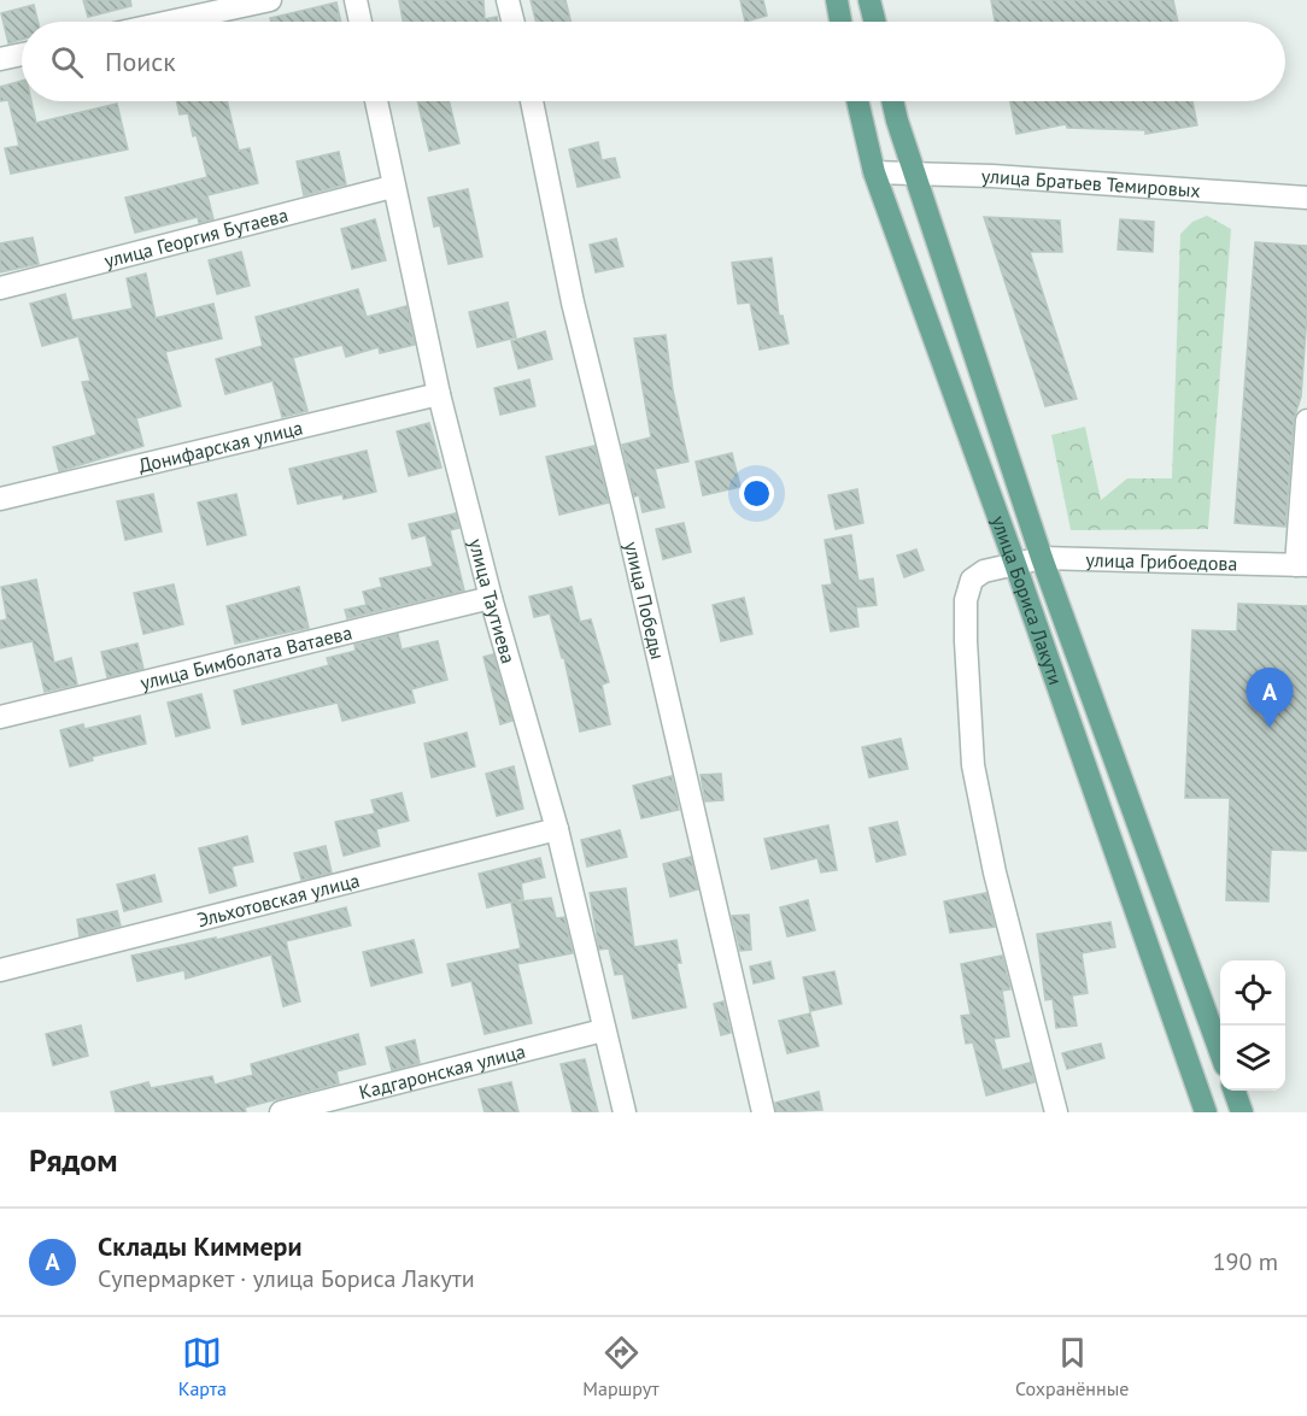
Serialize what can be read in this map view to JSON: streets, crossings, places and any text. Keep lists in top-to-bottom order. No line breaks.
{"streets":{"main road":["улица Бориса Лакути"],"street":["улица Братьев Темировых","улица Георгия Бутаева","Донифарская улица","улица Грибоедова","улица Победы","улица Таутиева","улица Бимболата Ватаева","Эльхотовская улица","Кадгаронская улица"]},"crossings":[["улица Братьев Темировых","улица Бориса Лакути"],["улица Георгия Бутаева","улица Таутиева"],["Донифарская улица","улица Таутиева"],["улица Грибоедова","улица Бориса Лакути"],["улица Таутиева","улица Бимболата Ватаева"],["улица Таутиева","Эльхотовская улица"],["улица Таутиева","Кадгаронская улица"]],"page":{"search":"Поиск","pins":"A","heading":"Рядом","list":[{"mark":"A","name":"Склады Киммери","note":"Супермаркет · улица Бориса Лакути","value":"190 m"}],"nav":["Карта","Маршрут","Сохранённые"]}}
